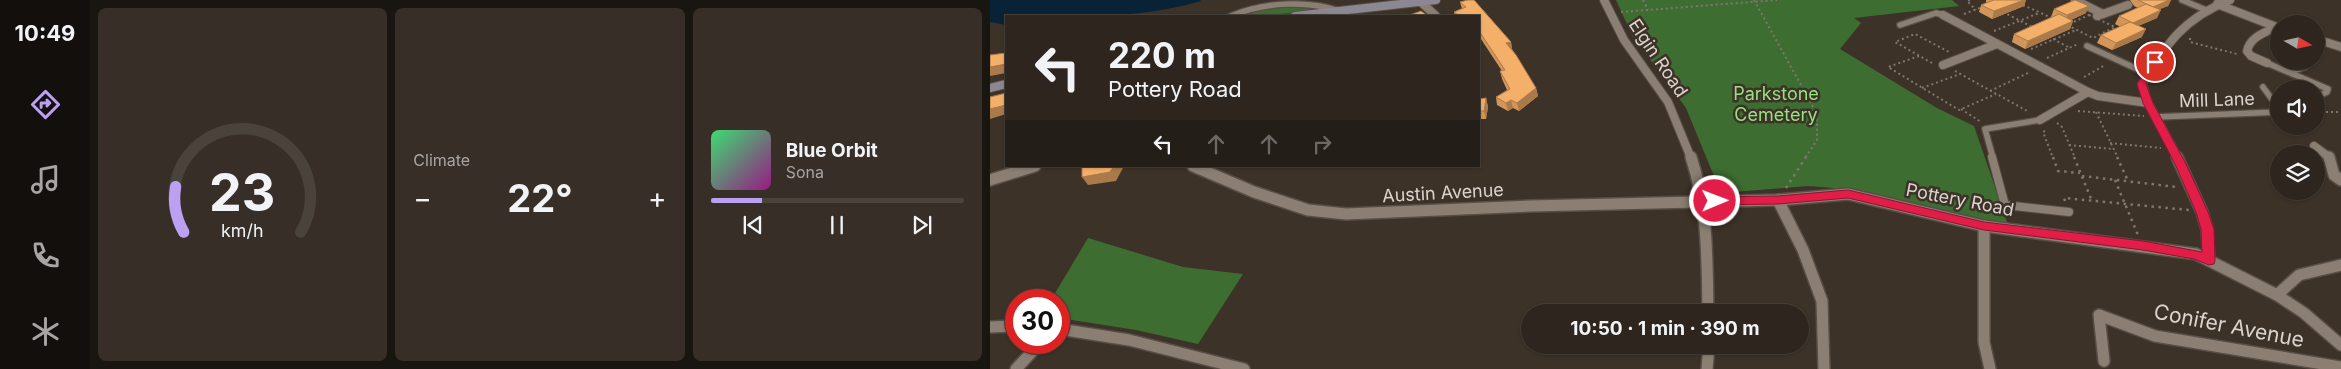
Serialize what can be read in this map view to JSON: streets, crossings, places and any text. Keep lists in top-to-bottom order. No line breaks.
{"streets":{"street":["Elgin Road","Austin Avenue","Pottery Road","Conifer Avenue"],"lane":["Mill Lane"]},"crossings":[["Elgin Road","Austin Avenue"],["Elgin Road","Pottery Road"],["Austin Avenue","Pottery Road"],["Pottery Road","Conifer Avenue"]],"parks":["Parkstone Cemetery"],"north":"right","page":{"tabs":"10:49","tile":"Climate","turn":["220 m","Pottery Road"],"song":["Blue Orbit","Sona"],"heat":["−","22°","+"],"limit":"30","trip":"10:50 · 1 min · 390 m","gauge":["23","km/h"]}}
